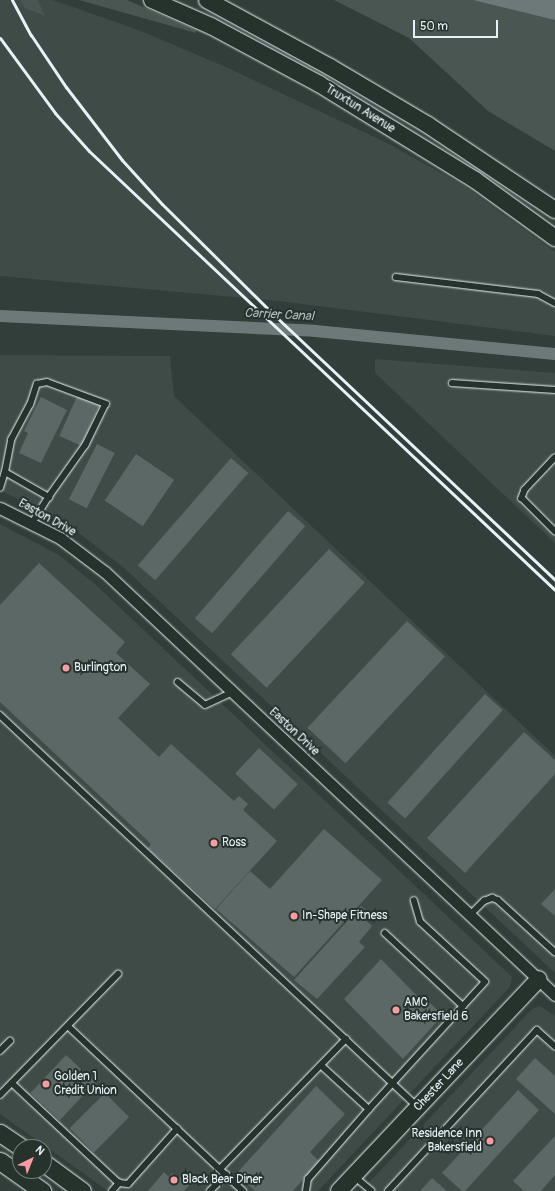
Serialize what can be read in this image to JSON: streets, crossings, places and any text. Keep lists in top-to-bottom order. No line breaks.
{"streets":{"main road":["Truxtun Avenue","Chester Lane"],"street":["Easton Drive"]},"crossings":[["Easton Drive","Chester Lane"]],"water":["Carrier Canal"],"places":["Burlington","Ross","In-Shape Fitness","AMC Bakersfield 6","Golden 1 Credit Union","Residence Inn Bakersfield","Black Bear Diner"],"scale_bar":"50 m","north":"top right"}
